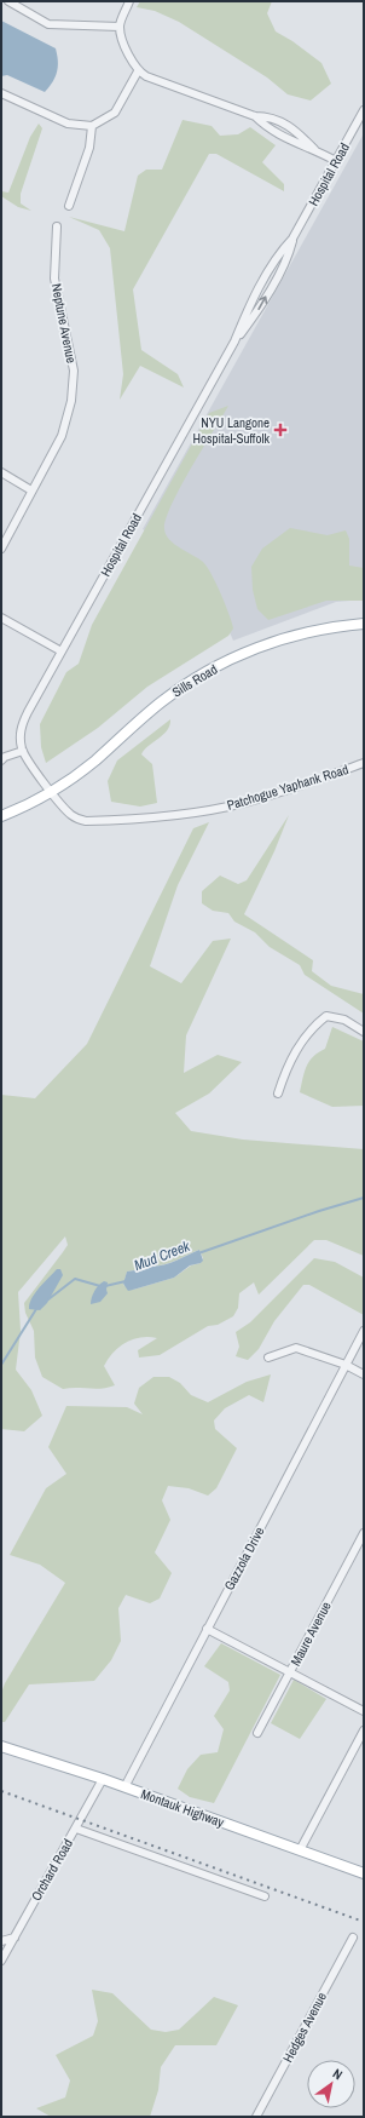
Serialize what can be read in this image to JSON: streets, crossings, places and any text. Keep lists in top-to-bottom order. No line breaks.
{"streets":{"main road":["Sills Road","Montauk Highway"],"street":["Hospital Road","Neptune Avenue","Patchogue Yaphank Road","Gazzola Drive","Maure Avenue","Orchard Road","Hedges Avenue"]},"crossings":[["Hospital Road","Sills Road"],["Hospital Road","Patchogue Yaphank Road"],["Sills Road","Patchogue Yaphank Road"],["Gazzola Drive","Montauk Highway"],["Montauk Highway","Orchard Road"]],"water":["Mud Creek"],"places":{"health":["NYU Langone Hospital-Suffolk"]},"north":"top right"}
